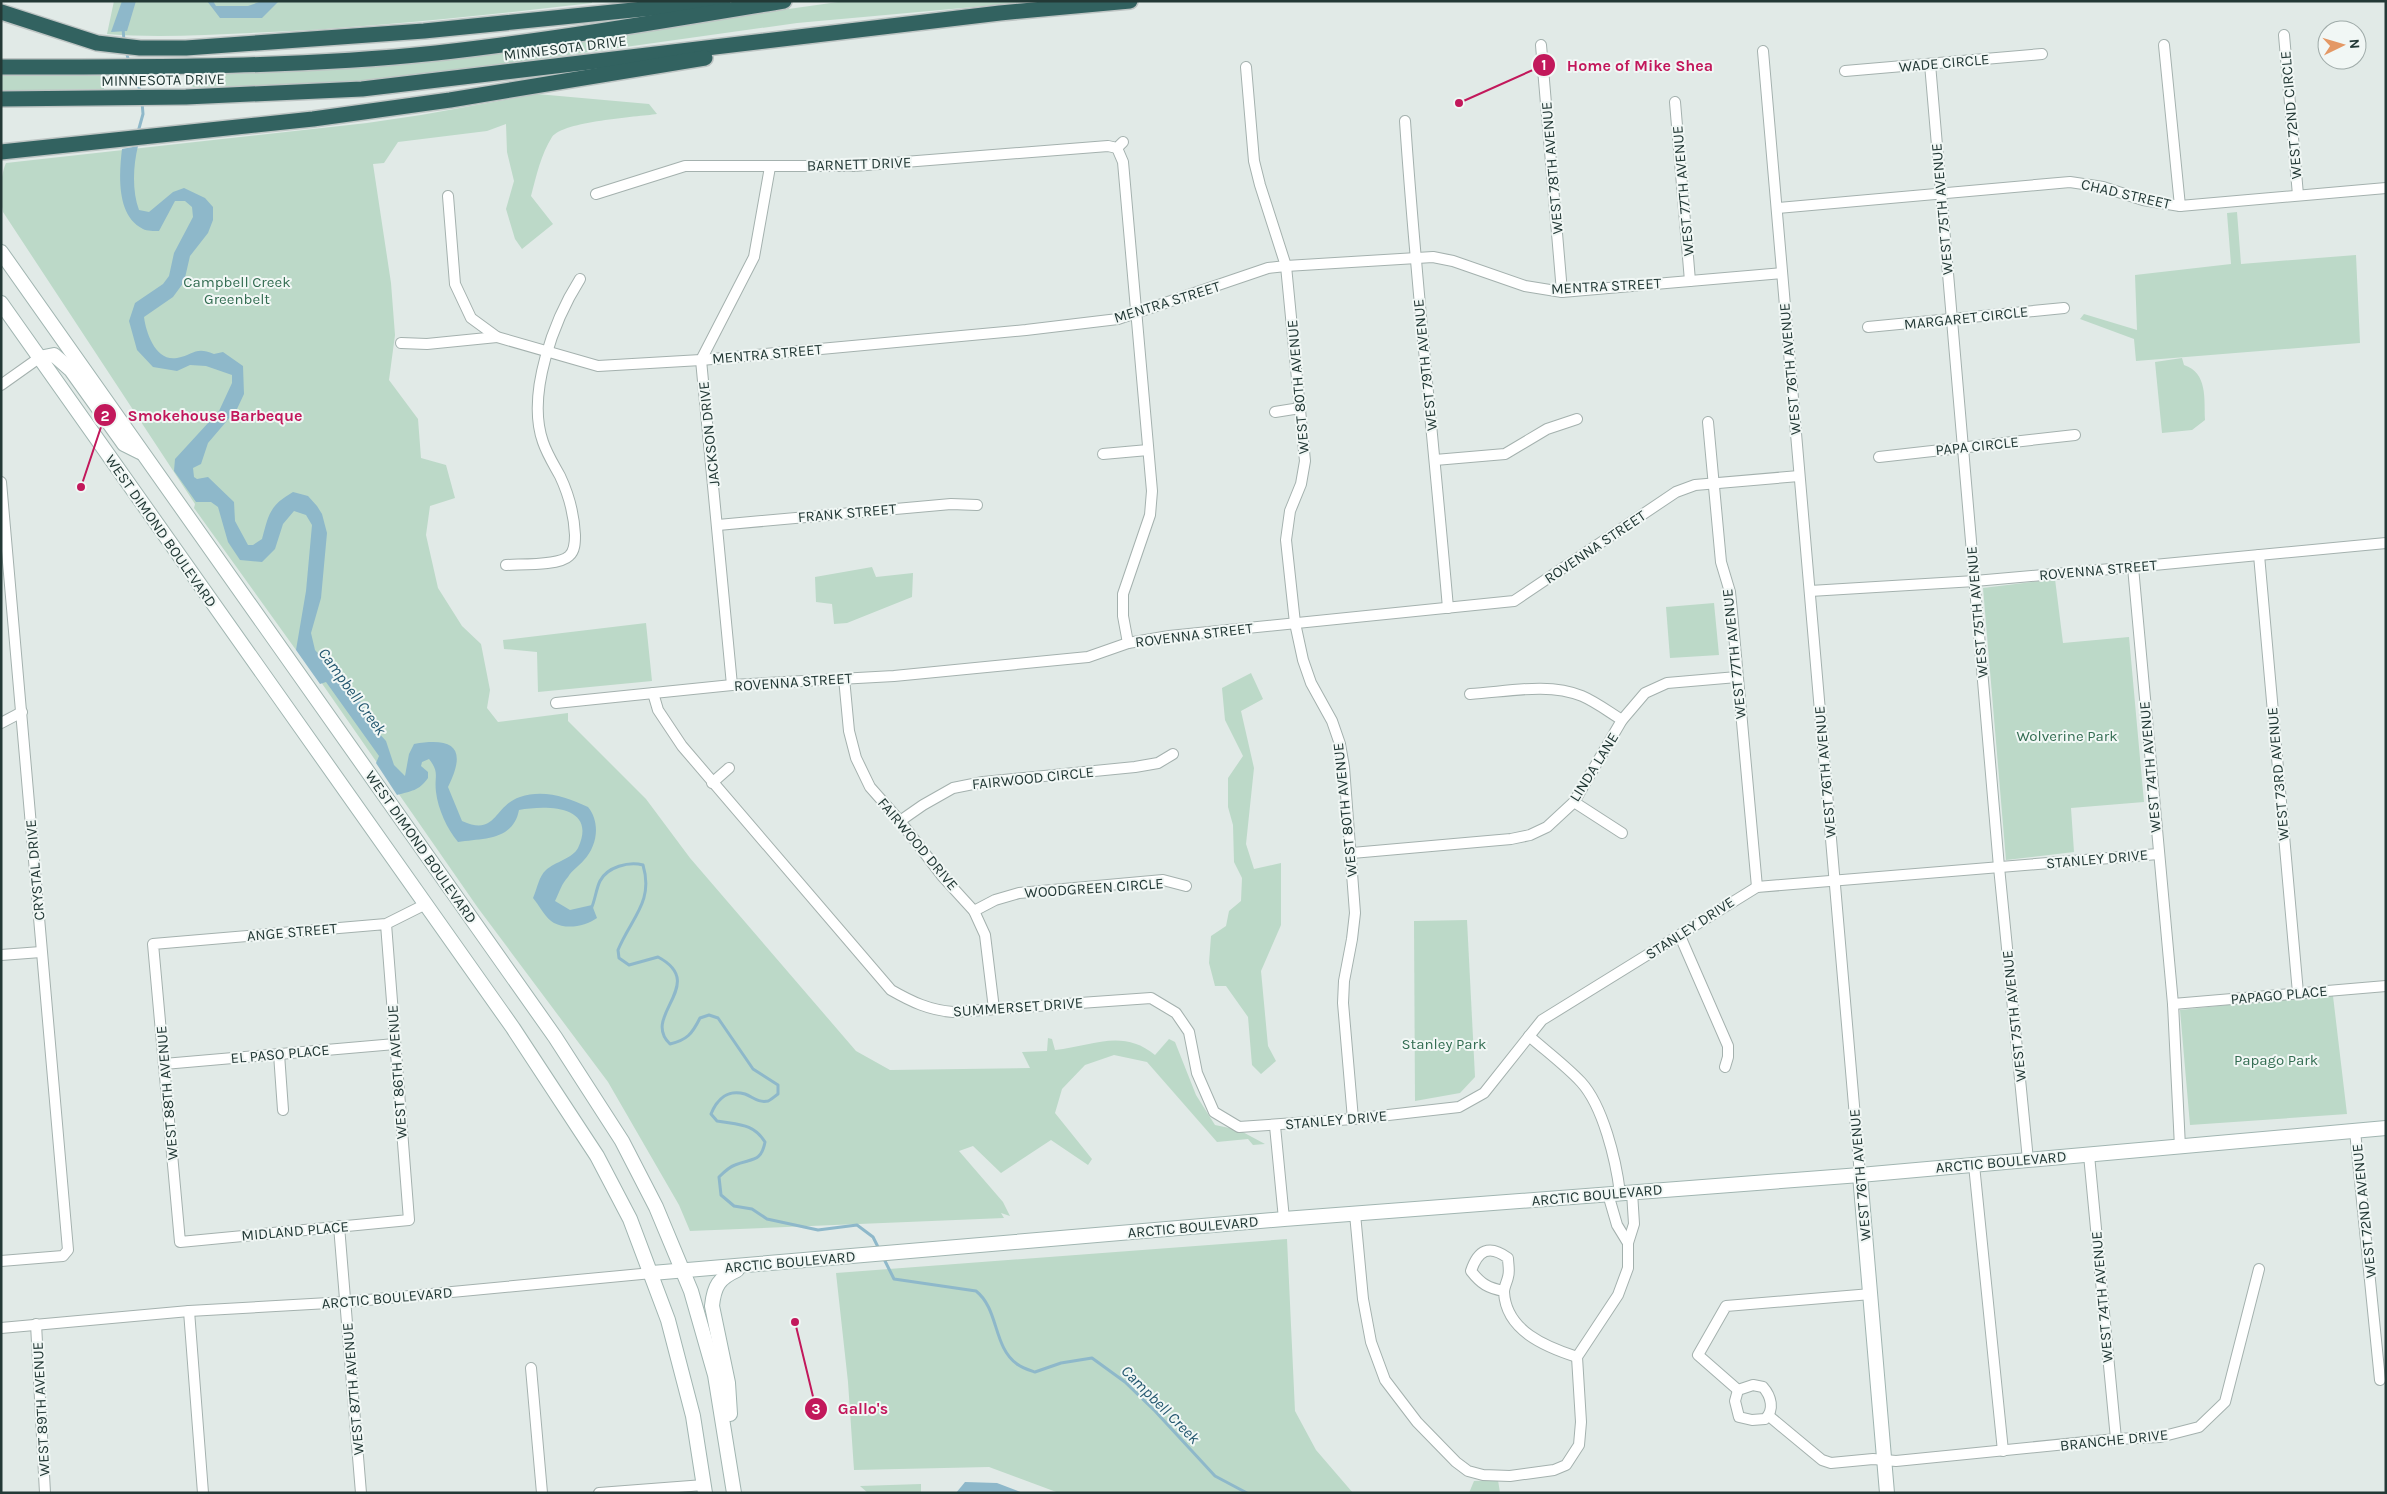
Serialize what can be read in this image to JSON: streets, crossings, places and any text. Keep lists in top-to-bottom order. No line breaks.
{"streets":{"highway":["MINNESOTA DRIVE"],"main road":["WEST 76TH AVENUE","WEST DIMOND BOULEVARD","ARCTIC BOULEVARD"],"street":["WADE CIRCLE","WEST 72ND CIRCLE","BARNETT DRIVE","WEST 78TH AVENUE","WEST 77TH AVENUE","CHAD STREET","WEST 75TH AVENUE","MENTRA STREET","MARGARET CIRCLE","WEST 79TH AVENUE","WEST 80TH AVENUE","JACKSON DRIVE","PAPA CIRCLE","FRANK STREET","ROVENNA STREET","LINDA LANE","WEST 74TH AVENUE","WEST 73RD AVENUE","FAIRWOOD CIRCLE","FAIRWOOD DRIVE","STANLEY DRIVE","CRYSTAL DRIVE","WOODGREEN CIRCLE","ANGE STREET","PAPAGO PLACE","SUMMERSET DRIVE","EL PASO PLACE","WEST 86TH AVENUE","WEST 88TH AVENUE","WEST 72ND AVENUE","MIDLAND PLACE","WEST 87TH AVENUE","WEST 89TH AVENUE","BRANCHE DRIVE"]},"crossings":[["WADE CIRCLE","WEST 75TH AVENUE"],["WEST 72ND CIRCLE","CHAD STREET"],["BARNETT DRIVE","MENTRA STREET"],["BARNETT DRIVE","JACKSON DRIVE"],["WEST 78TH AVENUE","MENTRA STREET"],["WEST 77TH AVENUE","MENTRA STREET"],["WEST 77TH AVENUE","ROVENNA STREET"],["WEST 77TH AVENUE","LINDA LANE"],["WEST 77TH AVENUE","STANLEY DRIVE"],["CHAD STREET","WEST 75TH AVENUE"],["CHAD STREET","WEST 76TH AVENUE"],["WEST 75TH AVENUE","MARGARET CIRCLE"],["WEST 75TH AVENUE","PAPA CIRCLE"],["WEST 75TH AVENUE","ROVENNA STREET"],["WEST 75TH AVENUE","STANLEY DRIVE"],["WEST 75TH AVENUE","ARCTIC BOULEVARD"],["MENTRA STREET","WEST 79TH AVENUE"],["MENTRA STREET","WEST 76TH AVENUE"],["MENTRA STREET","WEST 80TH AVENUE"],["MENTRA STREET","JACKSON DRIVE"],["WEST 79TH AVENUE","ROVENNA STREET"],["WEST 76TH AVENUE","ROVENNA STREET"],["WEST 76TH AVENUE","STANLEY DRIVE"],["WEST 76TH AVENUE","ARCTIC BOULEVARD"],["WEST 76TH AVENUE","BRANCHE DRIVE"],["WEST 80TH AVENUE","ROVENNA STREET"],["WEST 80TH AVENUE","LINDA LANE"],["WEST 80TH AVENUE","STANLEY DRIVE"],["JACKSON DRIVE","FRANK STREET"],["JACKSON DRIVE","ROVENNA STREET"],["WEST DIMOND BOULEVARD","ANGE STREET"],["WEST DIMOND BOULEVARD","ARCTIC BOULEVARD"],["ROVENNA STREET","WEST 74TH AVENUE"],["ROVENNA STREET","WEST 73RD AVENUE"],["ROVENNA STREET","FAIRWOOD DRIVE"],["ROVENNA STREET","SUMMERSET DRIVE"],["WEST 74TH AVENUE","STANLEY DRIVE"],["WEST 74TH AVENUE","PAPAGO PLACE"],["WEST 74TH AVENUE","ARCTIC BOULEVARD"],["WEST 74TH AVENUE","BRANCHE DRIVE"],["WEST 73RD AVENUE","PAPAGO PLACE"],["FAIRWOOD CIRCLE","FAIRWOOD DRIVE"],["FAIRWOOD DRIVE","WOODGREEN CIRCLE"],["FAIRWOOD DRIVE","SUMMERSET DRIVE"],["STANLEY DRIVE","SUMMERSET DRIVE"],["ANGE STREET","WEST 86TH AVENUE"],["ANGE STREET","WEST 88TH AVENUE"],["EL PASO PLACE","WEST 86TH AVENUE"],["EL PASO PLACE","WEST 88TH AVENUE"],["WEST 86TH AVENUE","MIDLAND PLACE"],["WEST 88TH AVENUE","MIDLAND PLACE"],["ARCTIC BOULEVARD","WEST 72ND AVENUE"],["ARCTIC BOULEVARD","WEST 87TH AVENUE"],["ARCTIC BOULEVARD","WEST 89TH AVENUE"],["MIDLAND PLACE","WEST 87TH AVENUE"]],"water":["Campbell Creek"],"parks":["Campbell Creek Greenbelt","Wolverine Park","Stanley Park","Papago Park"],"places":["Home of Mike Shea","Smokehouse Barbeque","Gallo's"],"north":"right"}
